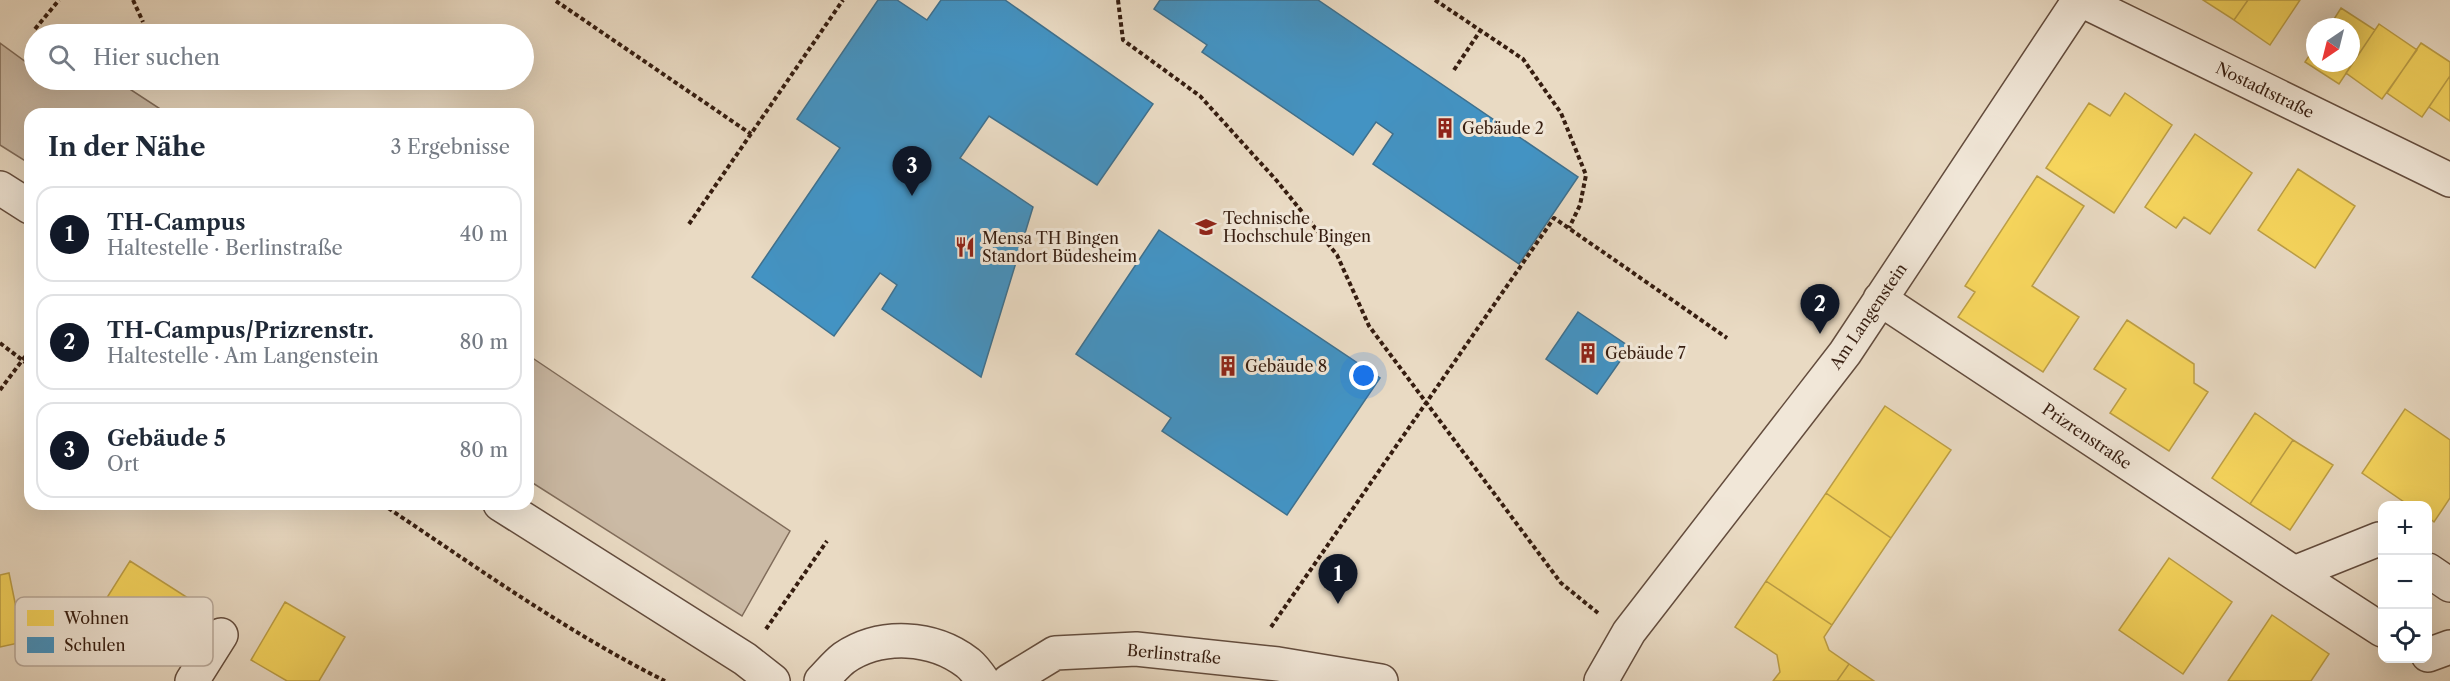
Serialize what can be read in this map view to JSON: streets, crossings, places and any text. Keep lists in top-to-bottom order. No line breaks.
{"streets":{"street":["Nostadtstraße","Am Langenstein","Prizrenstraße","Berlinstraße"]},"crossings":[["Nostadtstraße","Am Langenstein"],["Am Langenstein","Prizrenstraße"]],"places":{"building":["Gebäude 2","Gebäude 7","Gebäude 8"],"school or university":["Technische Hochschule Bingen"],"restaurant":["Mensa TH Bingen Standort Büdesheim"]},"legend":["Wohnen","Schulen"],"north":"bottom left","page":{"search":"Hier suchen","heading":["In der Nähe","3 Ergebnisse"],"pins":["3","2","1"],"list":[{"mark":"1","name":"TH-Campus","note":"Haltestelle · Berlinstraße","value":"40 m"},{"mark":"2","name":"TH-Campus/Prizrenstr.","note":"Haltestelle · Am Langenstein","value":"80 m"},{"mark":"3","name":"Gebäude 5","note":"Ort","value":"80 m"}],"map_buttons":["+","−"]}}
